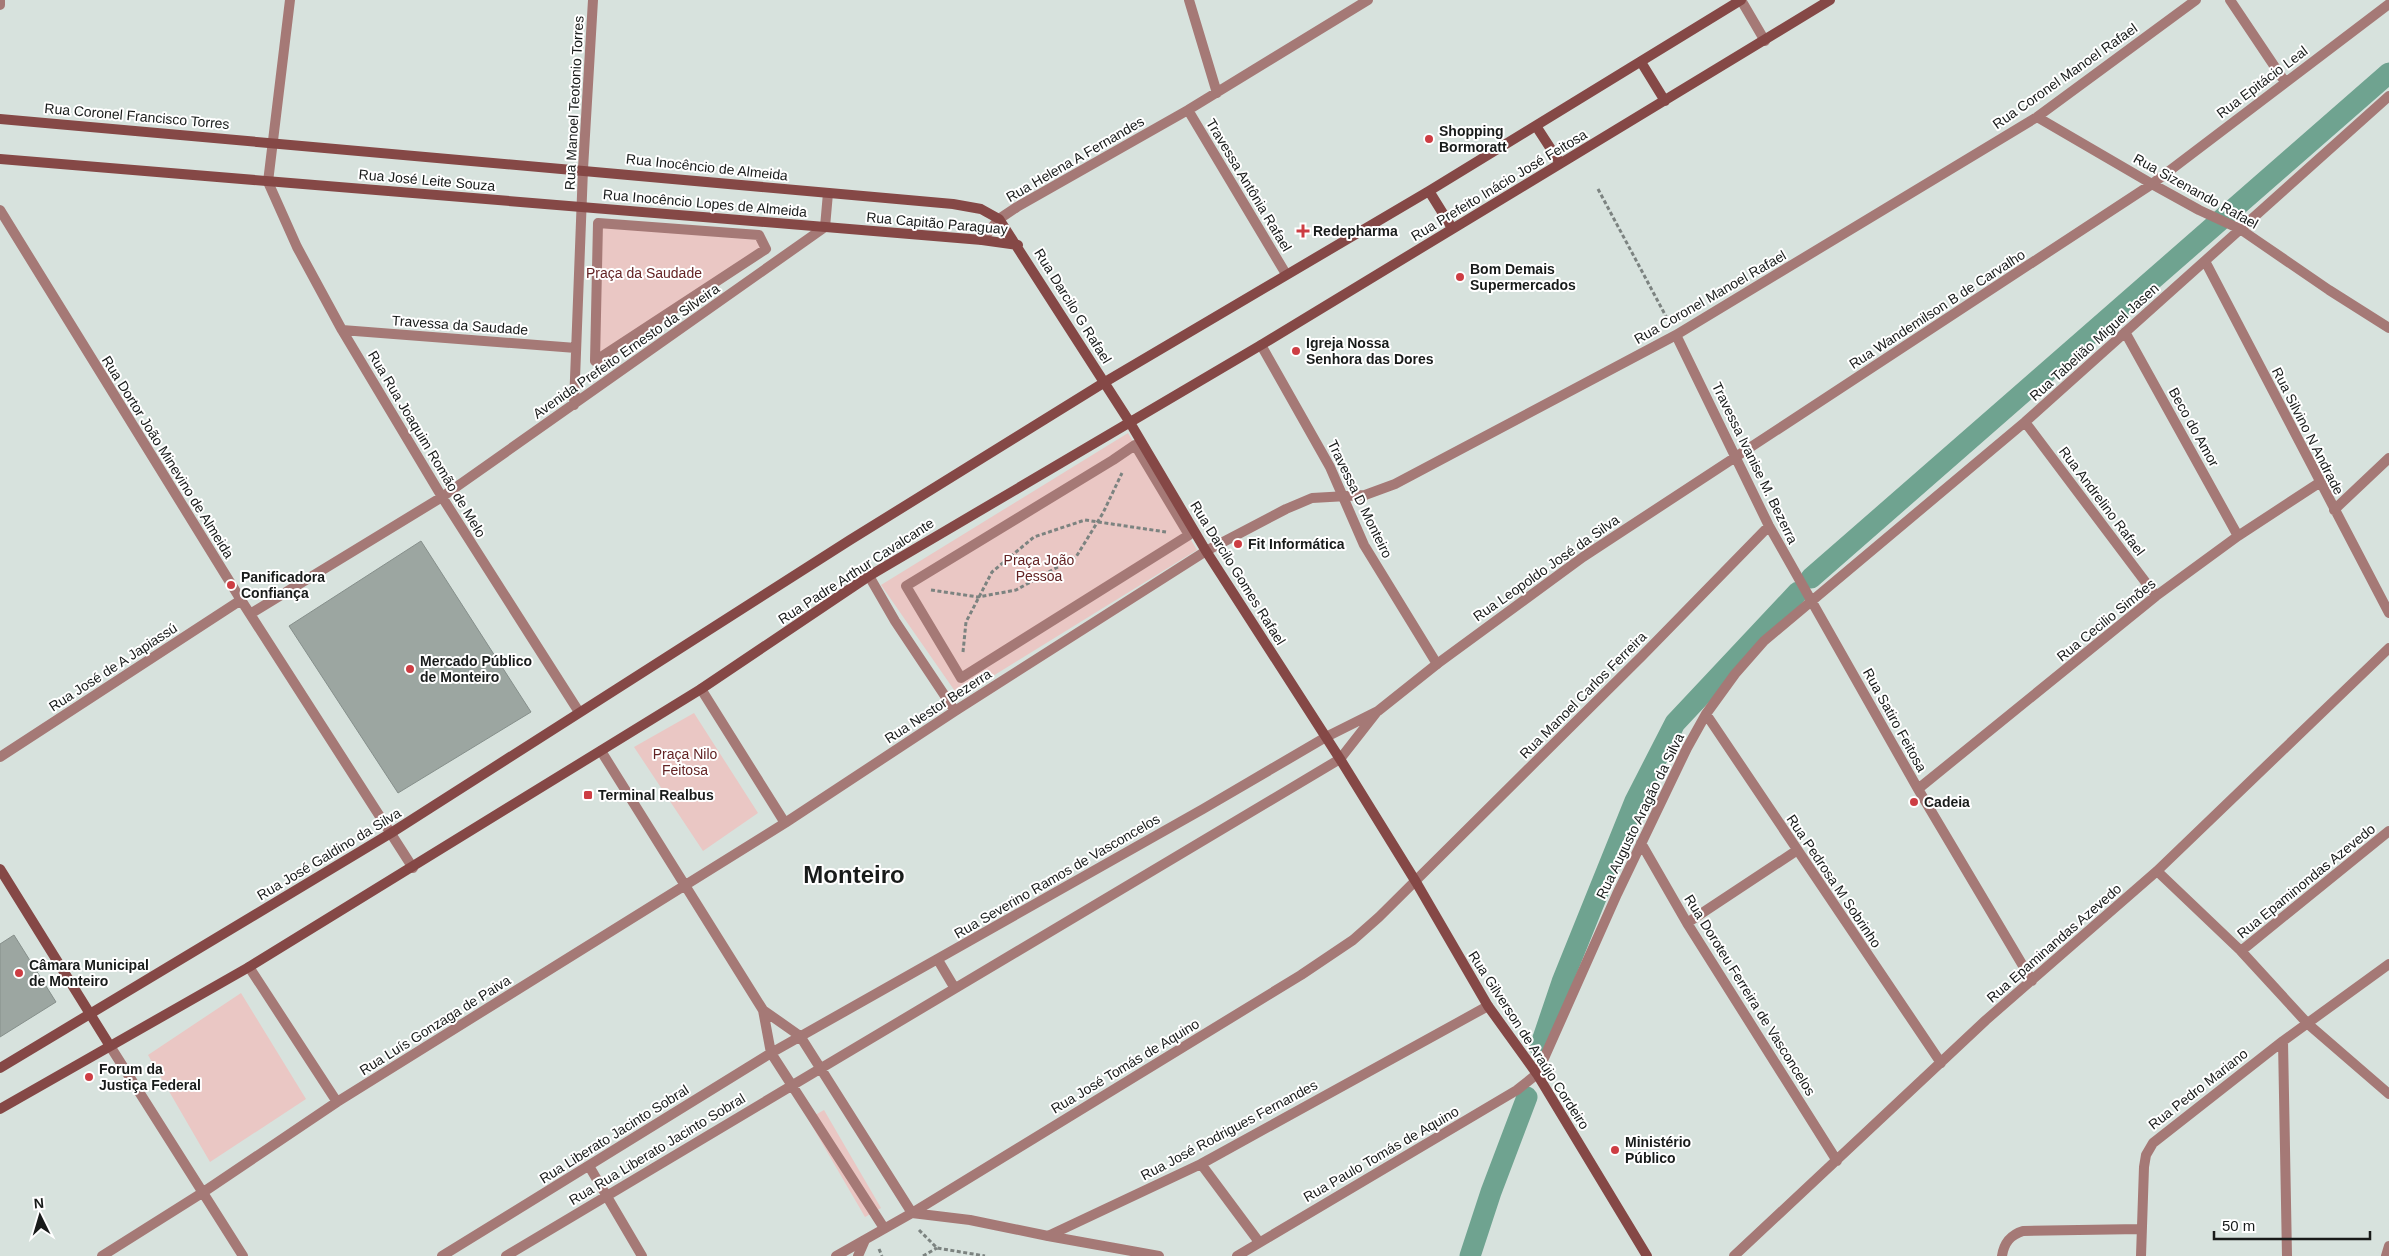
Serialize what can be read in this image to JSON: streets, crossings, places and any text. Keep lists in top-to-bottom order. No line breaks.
{"streets":{"main road":["Rua Coronel Francisco Torres","Rua Inocêncio de Almeida","Rua José Leite Souza","Rua Prefeito Inácio José Feitosa","Rua Inocêncio Lopes de Almeida","Rua Capitão Paraguay","Rua Darcilo G Rafael","Rua Padre Arthur Cavalcante","Rua Darcilo Gomes Rafael","Rua José Galdino da Silva","Rua Gilverson de Araújo Cordeiro"],"street":["Rua Coronel Manoel Rafael","Rua Epitácio Leal","Rua Manoel Teotonio Torres","Rua Helena A Fernandes","Travessa Antônia Rafael","Rua Sizenando Rafael","Rua Wandemilson B de Carvalho","Travessa da Saudade","Rua Tabelião Miguel Jasen","Avenida Prefeito Ernesto da Silveira","Beco do Amor","Rua Silvino N Andrade","Rua Rua Joaquim Romão de Melo","Rua Dortor João Minevino de Almeida","Travessa Ivanise M. Bezerra","Travessa D Monteiro","Rua Andrelino Rafael","Rua Leopoldo José da Silva","Rua Cecilio Simões","Rua José de A Japiassú","Rua Manoel Carlos Ferreira","Rua Nestor Bezerra","Rua Satiro Feitosa","Rua Augusto Aragão da Silva","Rua Severino Ramos de Vasconcelos","Rua Pedrosa M Sobrinho","Rua Epaminondas Azevedo","Rua Epaminandas Azevedo","Rua Doroteu Ferreira de Vasconcelos","Rua Luís Gonzaga de Paiva","Rua José Tomás de Aquino","Rua Pedro Mariano","Rua José Rodrigues Fernandes","Rua Liberato Jacinto Sobral","Rua Rua Liberato Jacinto Sobral","Rua Paulo Tomás de Aquino"]},"crossings":[["Rua Coronel Manoel Rafael","Rua Sizenando Rafael"],["Rua Coronel Manoel Rafael","Travessa Ivanise M. Bezerra"],["Rua Coronel Manoel Rafael","Travessa D Monteiro"],["Rua Coronel Manoel Rafael","Rua Darcilo Gomes Rafael"],["Rua Coronel Manoel Rafael","Rua Nestor Bezerra"],["Rua Epitácio Leal","Rua Sizenando Rafael"],["Rua Epitácio Leal","Rua Wandemilson B de Carvalho"],["Rua Manoel Teotonio Torres","Rua Inocêncio de Almeida"],["Rua Manoel Teotonio Torres","Rua José Leite Souza"],["Rua Manoel Teotonio Torres","Rua Inocêncio Lopes de Almeida"],["Rua Manoel Teotonio Torres","Travessa da Saudade"],["Rua Manoel Teotonio Torres","Avenida Prefeito Ernesto da Silveira"],["Rua Coronel Francisco Torres","Rua José Leite Souza"],["Rua Helena A Fernandes","Travessa Antônia Rafael"],["Rua Helena A Fernandes","Rua Capitão Paraguay"],["Rua Inocêncio de Almeida","Rua José Leite Souza"],["Rua Inocêncio de Almeida","Rua Capitão Paraguay"],["Rua José Leite Souza","Rua Inocêncio Lopes de Almeida"],["Rua José Leite Souza","Rua Rua Joaquim Romão de Melo"],["Rua Prefeito Inácio José Feitosa","Rua Darcilo G Rafael"],["Rua Prefeito Inácio José Feitosa","Travessa D Monteiro"],["Rua Prefeito Inácio José Feitosa","Rua Padre Arthur Cavalcante"],["Rua Prefeito Inácio José Feitosa","Rua Darcilo Gomes Rafael"],["Rua Sizenando Rafael","Rua Wandemilson B de Carvalho"],["Rua Sizenando Rafael","Rua Tabelião Miguel Jasen"],["Rua Inocêncio Lopes de Almeida","Rua Capitão Paraguay"],["Rua Inocêncio Lopes de Almeida","Avenida Prefeito Ernesto da Silveira"],["Rua Capitão Paraguay","Rua Darcilo G Rafael"],["Rua Capitão Paraguay","Avenida Prefeito Ernesto da Silveira"],["Rua Darcilo G Rafael","Rua Padre Arthur Cavalcante"],["Rua Darcilo G Rafael","Rua Darcilo Gomes Rafael"],["Rua Wandemilson B de Carvalho","Travessa Ivanise M. Bezerra"],["Rua Wandemilson B de Carvalho","Rua Leopoldo José da Silva"],["Travessa da Saudade","Rua Rua Joaquim Romão de Melo"],["Rua Tabelião Miguel Jasen","Beco do Amor"],["Rua Tabelião Miguel Jasen","Rua Silvino N Andrade"],["Rua Tabelião Miguel Jasen","Travessa Ivanise M. Bezerra"],["Rua Tabelião Miguel Jasen","Rua Andrelino Rafael"],["Rua Tabelião Miguel Jasen","Rua Satiro Feitosa"],["Rua Tabelião Miguel Jasen","Rua Augusto Aragão da Silva"],["Avenida Prefeito Ernesto da Silveira","Rua Rua Joaquim Romão de Melo"],["Avenida Prefeito Ernesto da Silveira","Rua Dortor João Minevino de Almeida"],["Beco do Amor","Rua Cecilio Simões"],["Rua Silvino N Andrade","Rua Cecilio Simões"],["Rua Rua Joaquim Romão de Melo","Rua Padre Arthur Cavalcante"],["Rua Rua Joaquim Romão de Melo","Rua José Galdino da Silva"],["Rua Dortor João Minevino de Almeida","Rua José de A Japiassú"],["Rua Dortor João Minevino de Almeida","Rua José Galdino da Silva"],["Travessa Ivanise M. Bezerra","Rua Leopoldo José da Silva"],["Travessa Ivanise M. Bezerra","Rua Manoel Carlos Ferreira"],["Travessa Ivanise M. Bezerra","Rua Satiro Feitosa"],["Travessa Ivanise M. Bezerra","Rua Augusto Aragão da Silva"],["Travessa D Monteiro","Rua Leopoldo José da Silva"],["Rua Andrelino Rafael","Rua Cecilio Simões"],["Rua Leopoldo José da Silva","Rua Darcilo Gomes Rafael"],["Rua Leopoldo José da Silva","Rua Severino Ramos de Vasconcelos"],["Rua Leopoldo José da Silva","Rua Gilverson de Araújo Cordeiro"],["Rua Padre Arthur Cavalcante","Rua Darcilo Gomes Rafael"],["Rua Padre Arthur Cavalcante","Rua José Galdino da Silva"],["Rua Darcilo Gomes Rafael","Rua Nestor Bezerra"],["Rua Darcilo Gomes Rafael","Rua Severino Ramos de Vasconcelos"],["Rua Darcilo Gomes Rafael","Rua Gilverson de Araújo Cordeiro"],["Rua Cecilio Simões","Rua Satiro Feitosa"],["Rua Manoel Carlos Ferreira","Rua Gilverson de Araújo Cordeiro"],["Rua Manoel Carlos Ferreira","Rua José Tomás de Aquino"],["Rua Nestor Bezerra","Rua Luís Gonzaga de Paiva"],["Rua Satiro Feitosa","Rua Augusto Aragão da Silva"],["Rua Satiro Feitosa","Rua Epaminandas Azevedo"],["Rua Augusto Aragão da Silva","Rua Pedrosa M Sobrinho"],["Rua Augusto Aragão da Silva","Rua Doroteu Ferreira de Vasconcelos"],["Rua Augusto Aragão da Silva","Rua Gilverson de Araújo Cordeiro"],["Rua Augusto Aragão da Silva","Rua Paulo Tomás de Aquino"],["Rua Severino Ramos de Vasconcelos","Rua Gilverson de Araújo Cordeiro"],["Rua Severino Ramos de Vasconcelos","Rua Liberato Jacinto Sobral"],["Rua Pedrosa M Sobrinho","Rua Epaminandas Azevedo"],["Rua Epaminandas Azevedo","Rua Doroteu Ferreira de Vasconcelos"],["Rua Gilverson de Araújo Cordeiro","Rua José Tomás de Aquino"],["Rua Gilverson de Araújo Cordeiro","Rua José Rodrigues Fernandes"],["Rua Gilverson de Araújo Cordeiro","Rua Paulo Tomás de Aquino"]],"districts":["Monteiro"],"parks":["Praça da Saudade","Praça João Pessoa","Praça Nilo Feitosa"],"places":{"other":["Shopping Bormoratt","Bom Demais Supermercados","Igreja Nossa Senhora das Dores","Fit Informática","Panificadora Confiança","Mercado Público de Monteiro","Cadeia","Câmara Municipal de Monteiro","Forum da Justiça Federal","Ministério Público"],"health":["Redepharma"],"transit":["Terminal Realbus"]},"scale_bar":"50 m","north":"top"}
